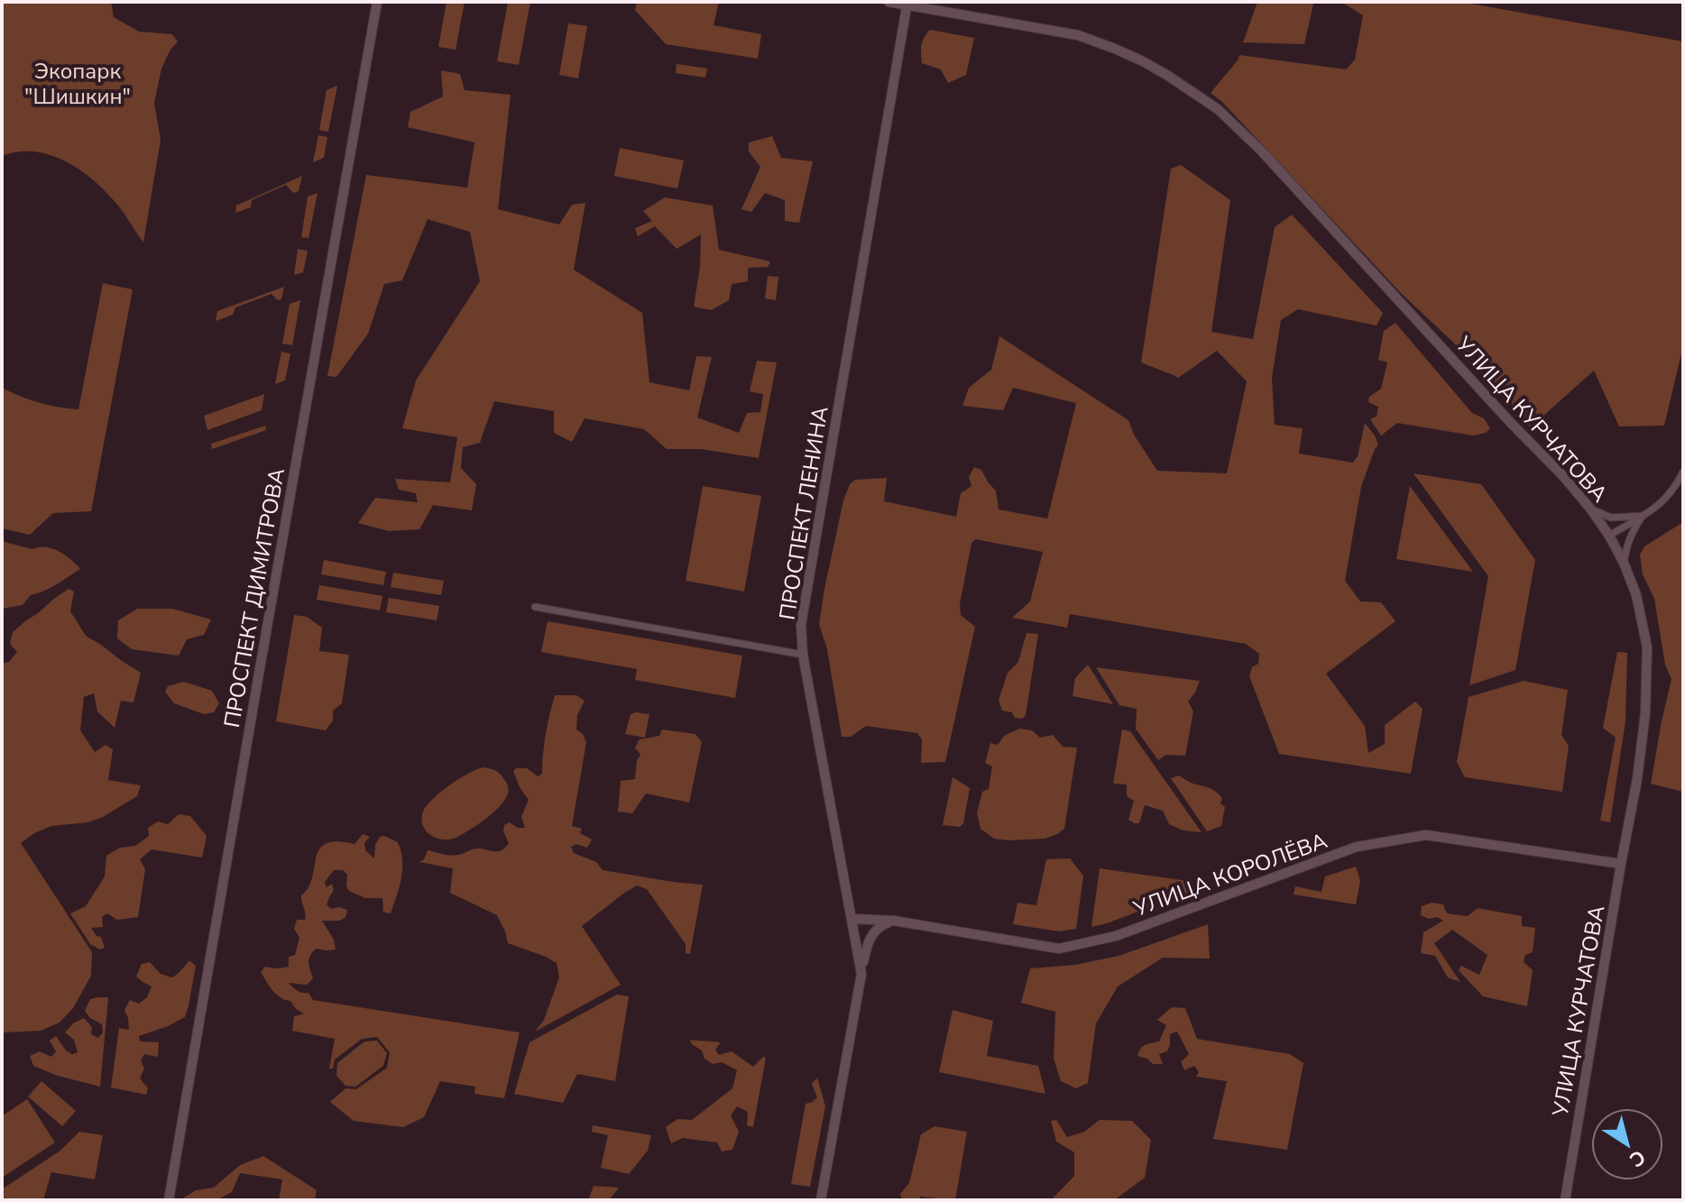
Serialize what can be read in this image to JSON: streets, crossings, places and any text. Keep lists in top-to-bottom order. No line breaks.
{"streets":{"street":["УЛИЦА КУРЧАТОВА","ПРОСПЕКТ ЛЕНИНА","ПРОСПЕКТ ДИМИТРОВА","УЛИЦА КОРОЛЁВА"]},"crossings":[["УЛИЦА КУРЧАТОВА","ПРОСПЕКТ ЛЕНИНА"],["УЛИЦА КУРЧАТОВА","УЛИЦА КОРОЛЁВА"],["ПРОСПЕКТ ЛЕНИНА","УЛИЦА КОРОЛЁВА"]],"parks":["Экопарк \"Шишкин\""],"north":"bottom right"}
